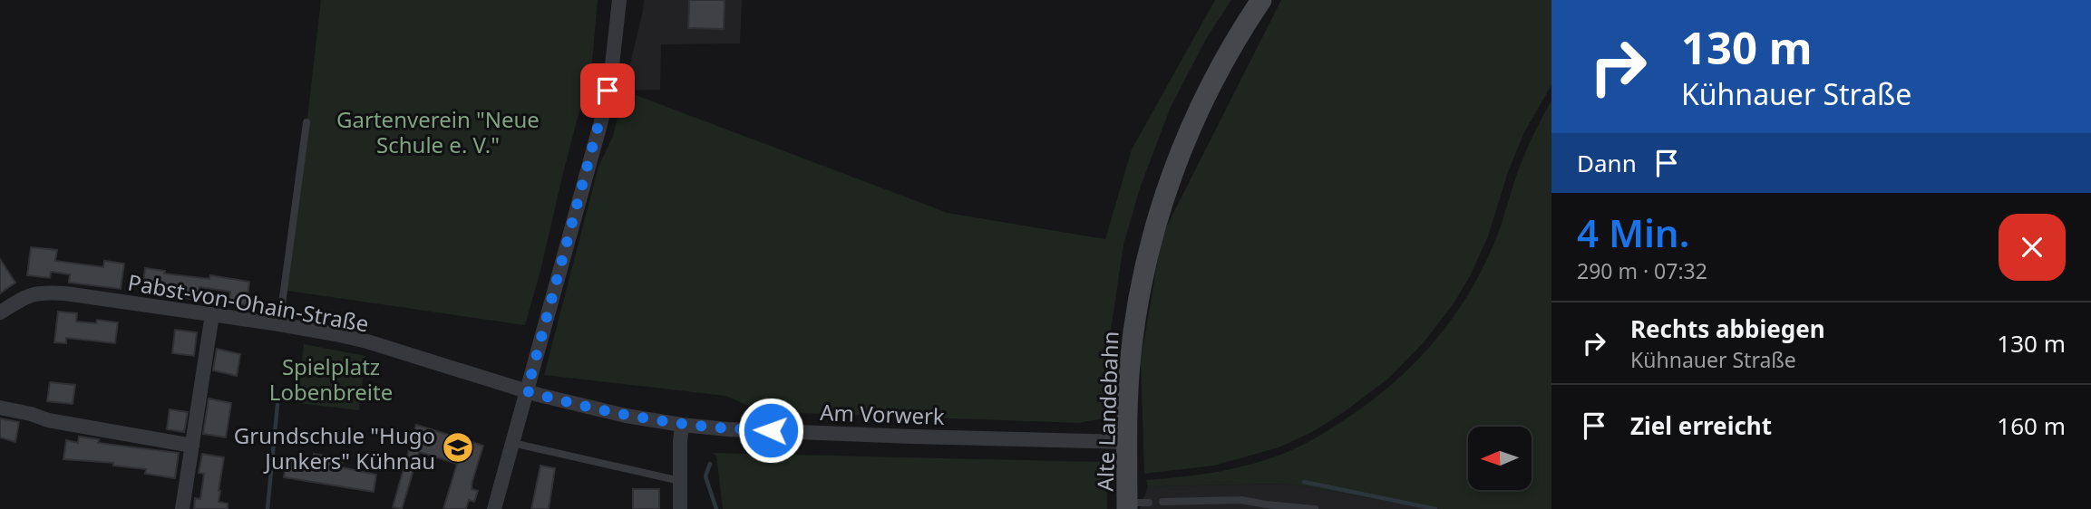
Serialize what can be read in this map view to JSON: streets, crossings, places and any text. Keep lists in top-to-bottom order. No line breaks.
{"streets":{"main road":["Alte Landebahn"],"street":["Pabst-von-Ohain-Straße","Am Vorwerk"]},"crossings":[["Pabst-von-Ohain-Straße","Am Vorwerk"],["Alte Landebahn","Am Vorwerk"]],"parks":["Gartenverein \"Neue Schule e. V.\"","Spielplatz Lobenbreite"],"places":{"school or university":["Grundschule \"Hugo Junkers\" Kühnau"]},"north":"left","page":{"turn":["130 m","Kühnauer Straße"],"then":"Dann","heading":["4 Min.","290 m · 07:32"],"list":[{"name":"Rechts abbiegen","note":"Kühnauer Straße","value":"130 m"},{"name":"Ziel erreicht","value":"160 m"}]}}
